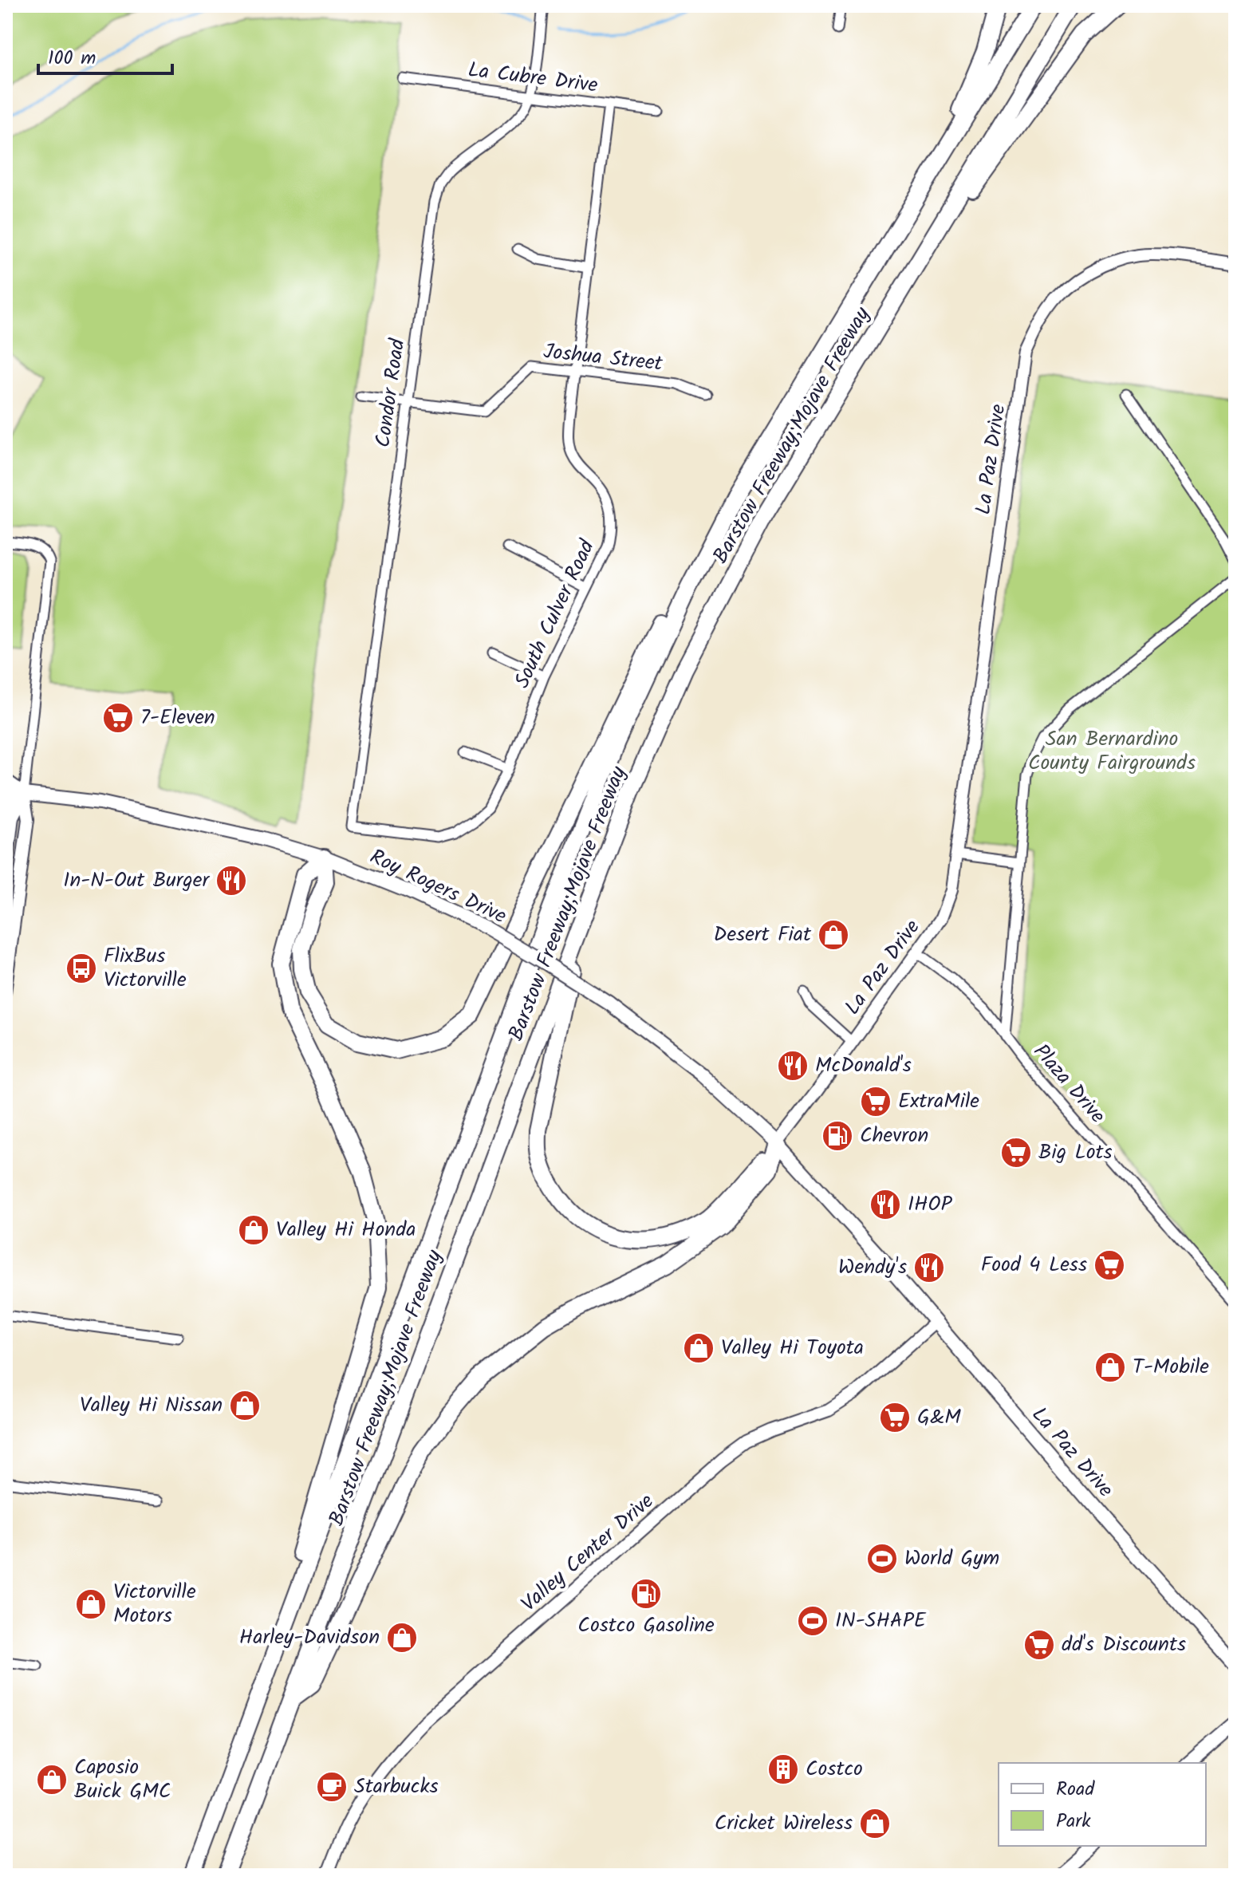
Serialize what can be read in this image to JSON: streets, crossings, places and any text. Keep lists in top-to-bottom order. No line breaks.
{"streets":{"highway":["Barstow Freeway;Mojave Freeway"],"main road":["La Paz Drive","Roy Rogers Drive"],"street":["La Cubre Drive","Joshua Street","Condor Road","South Culver Road","Plaza Drive","Valley Center Drive"]},"crossings":[["La Cubre Drive","Condor Road"],["La Cubre Drive","South Culver Road"],["Joshua Street","Condor Road"],["Joshua Street","South Culver Road"],["Condor Road","South Culver Road"],["La Paz Drive","Roy Rogers Drive"],["La Paz Drive","Plaza Drive"],["La Paz Drive","Valley Center Drive"]],"parks":["San Bernardino County Fairgrounds"],"places":{"supermarket":["7-Eleven","ExtraMile","Big Lots","Food 4 Less","G&M","dd's Discounts"],"restaurant":["In-N-Out Burger","McDonald's","IHOP","Wendy's"],"shop":["Desert Fiat","Valley Hi Honda","Valley Hi Toyota","T-Mobile","Valley Hi Nissan","Victorville Motors","Harley-Davidson","Caposio Buick GMC","Cricket Wireless"],"bus stop":["FlixBus Victorville"],"fuel station":["Chevron","Costco Gasoline"],"sports":["World Gym","IN-SHAPE"],"building":["Costco"],"cafe":["Starbucks"]},"legend":["Road","Park"],"scale_bar":"100 m"}
